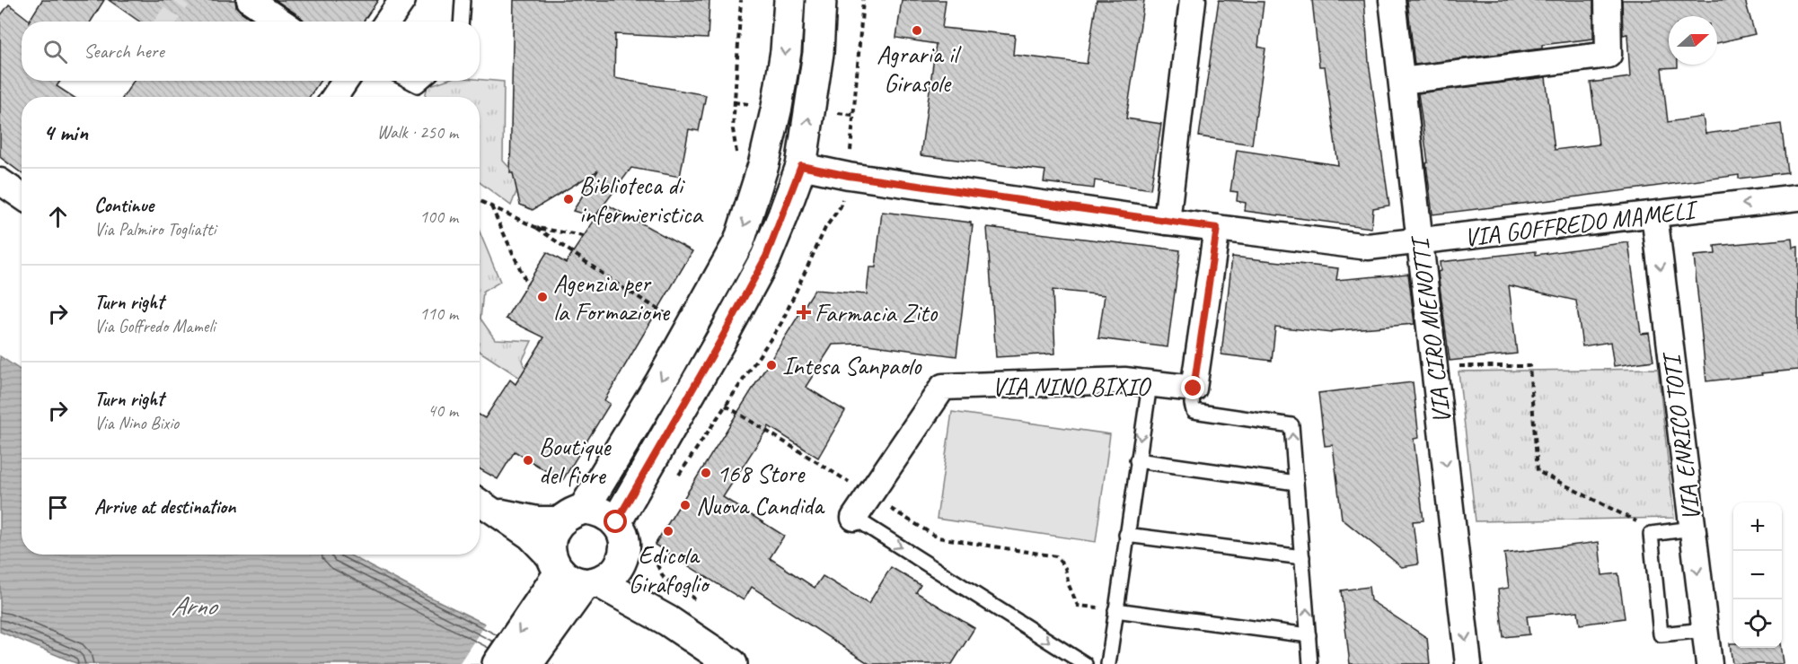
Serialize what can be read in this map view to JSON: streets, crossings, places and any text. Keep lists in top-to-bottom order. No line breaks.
{"streets":{"street":["VIA GOFFREDO MAMELI","VIA CIRO MENOTTI","VIA NINO BIXIO","VIA ENRICO TOTI"]},"crossings":[["VIA GOFFREDO MAMELI","VIA CIRO MENOTTI"],["VIA GOFFREDO MAMELI","VIA ENRICO TOTI"]],"one_way":["VIA CIRO MENOTTI","VIA ENRICO TOTI"],"water":["Arno"],"places":{"other":["Agraria il Girasole","Biblioteca di infermieristica","Agenzia per la Formazione","Intesa Sanpaolo","Boutique del fiore","168 Store","Nuova Candida","Edicola Girafoglio"],"health":["Farmacia Zito"]},"north":"right","page":{"search":"Search here","heading":["4 min","Walk · 250 m"],"list":[["Continue","Via Palmiro Togliatti","100 m"],["Turn right","Via Goffredo Mameli","110 m"],["Turn right","Via Nino Bixio","40 m"],"Arrive at destination"],"map_buttons":["+","−"]}}
